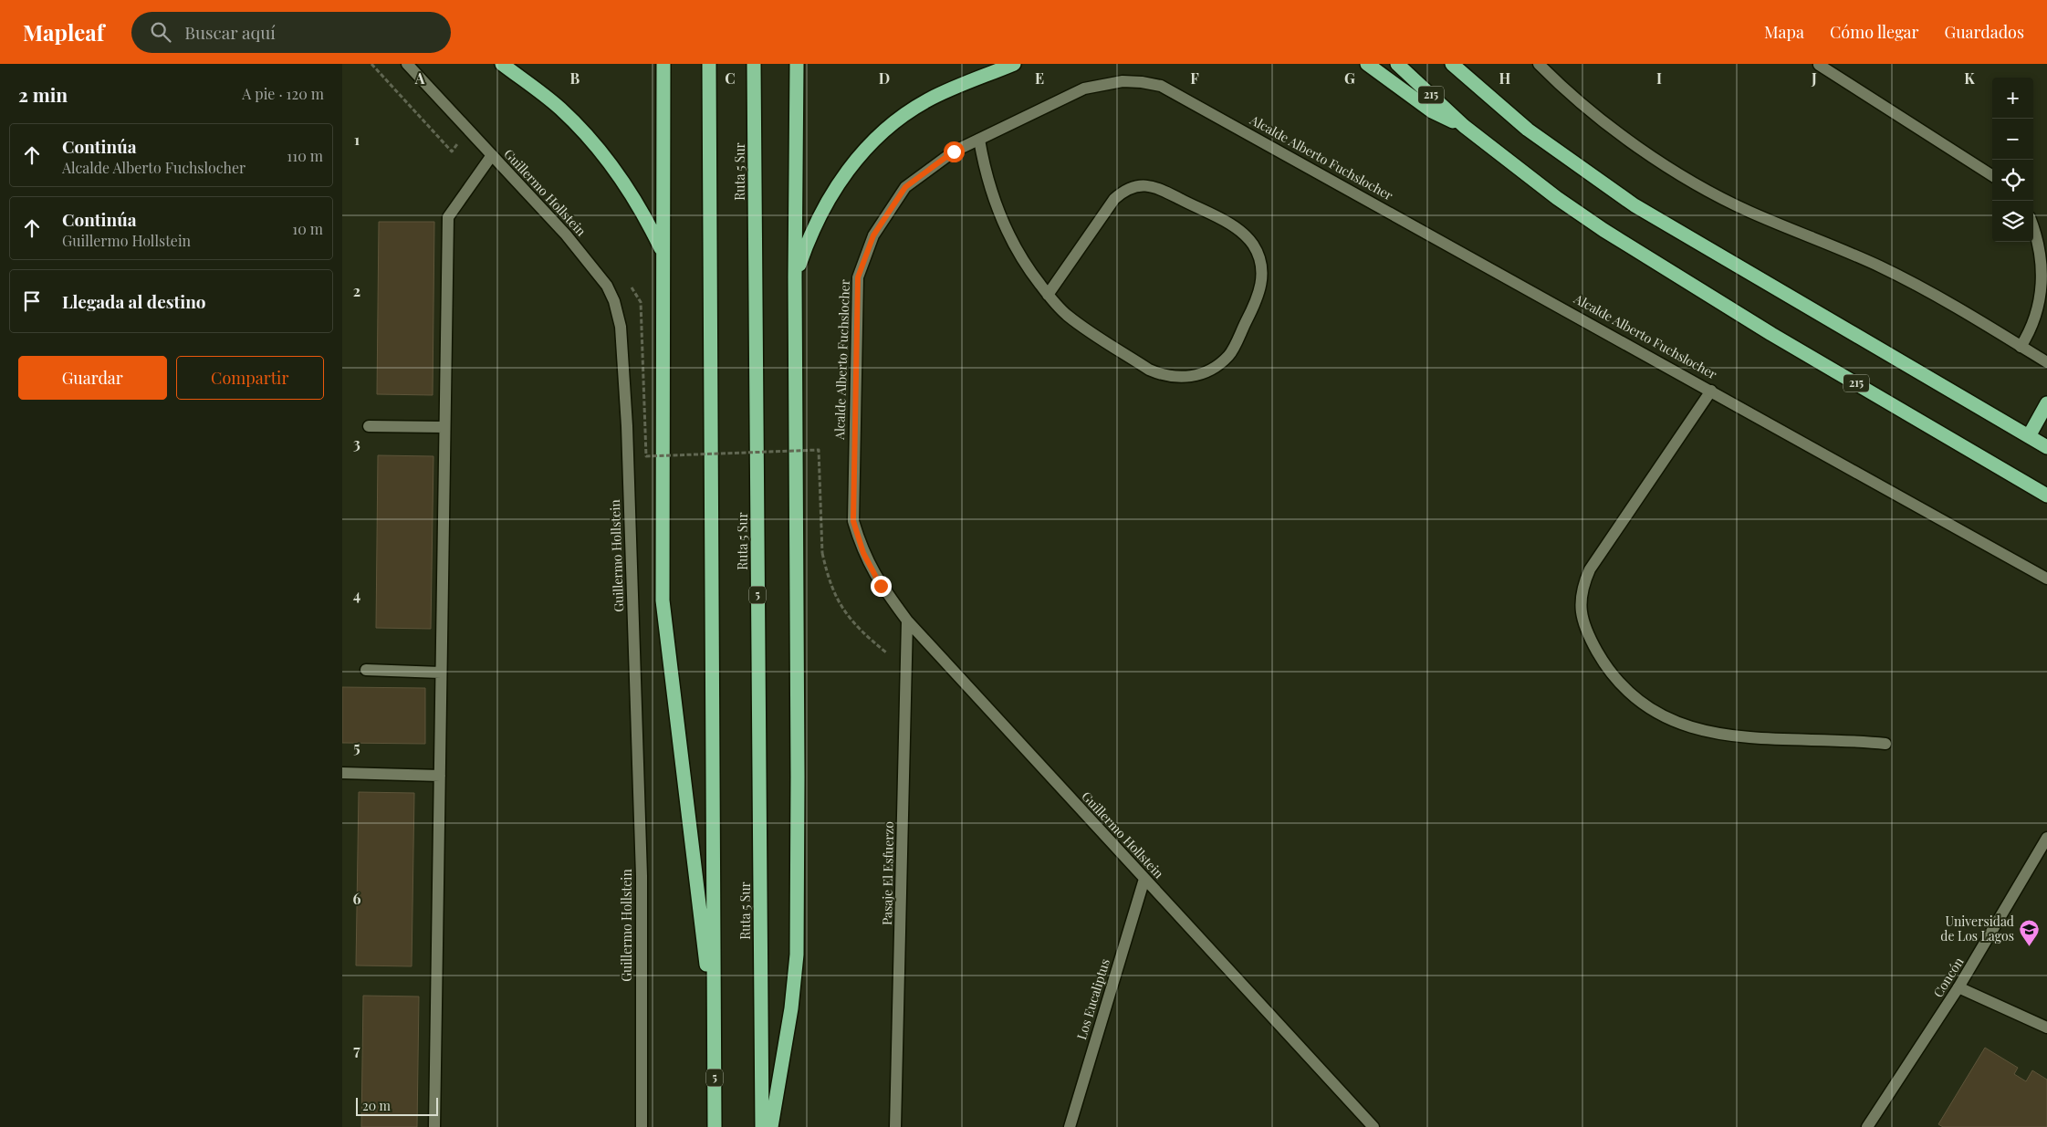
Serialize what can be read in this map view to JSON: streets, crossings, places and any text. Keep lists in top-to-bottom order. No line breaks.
{"streets":{"highway":["215","Ruta 5 Sur","5"],"street":["Alcalde Alberto Fuchslocher","Guillermo Hollstein","Pasaje El Esfuerzo","Concón","Los Eucaliptus"]},"crossings":[["Alcalde Alberto Fuchslocher","Guillermo Hollstein"],["Guillermo Hollstein","Pasaje El Esfuerzo"],["Guillermo Hollstein","Los Eucaliptus"]],"places":{"school or university":["Universidad de Los Lagos"]},"scale_bar":"20 m","page":{"header":"Mapleaf","search":"Buscar aquí","nav":["Mapa","Cómo llegar","Guardados"],"heading":["2 min","A pie · 120 m"],"map_buttons":["+","−"],"list":[["Continúa","Alcalde Alberto Fuchslocher","110 m"],["Continúa","Guillermo Hollstein","10 m"],"Llegada al destino"],"buttons":["Guardar","Compartir"],"scale":"20 m"},"grid":{"columns":["A","B","C","D","E","F","G","H","I","J","K"],"rows":["1","2","3","4","5","6","7"]}}
